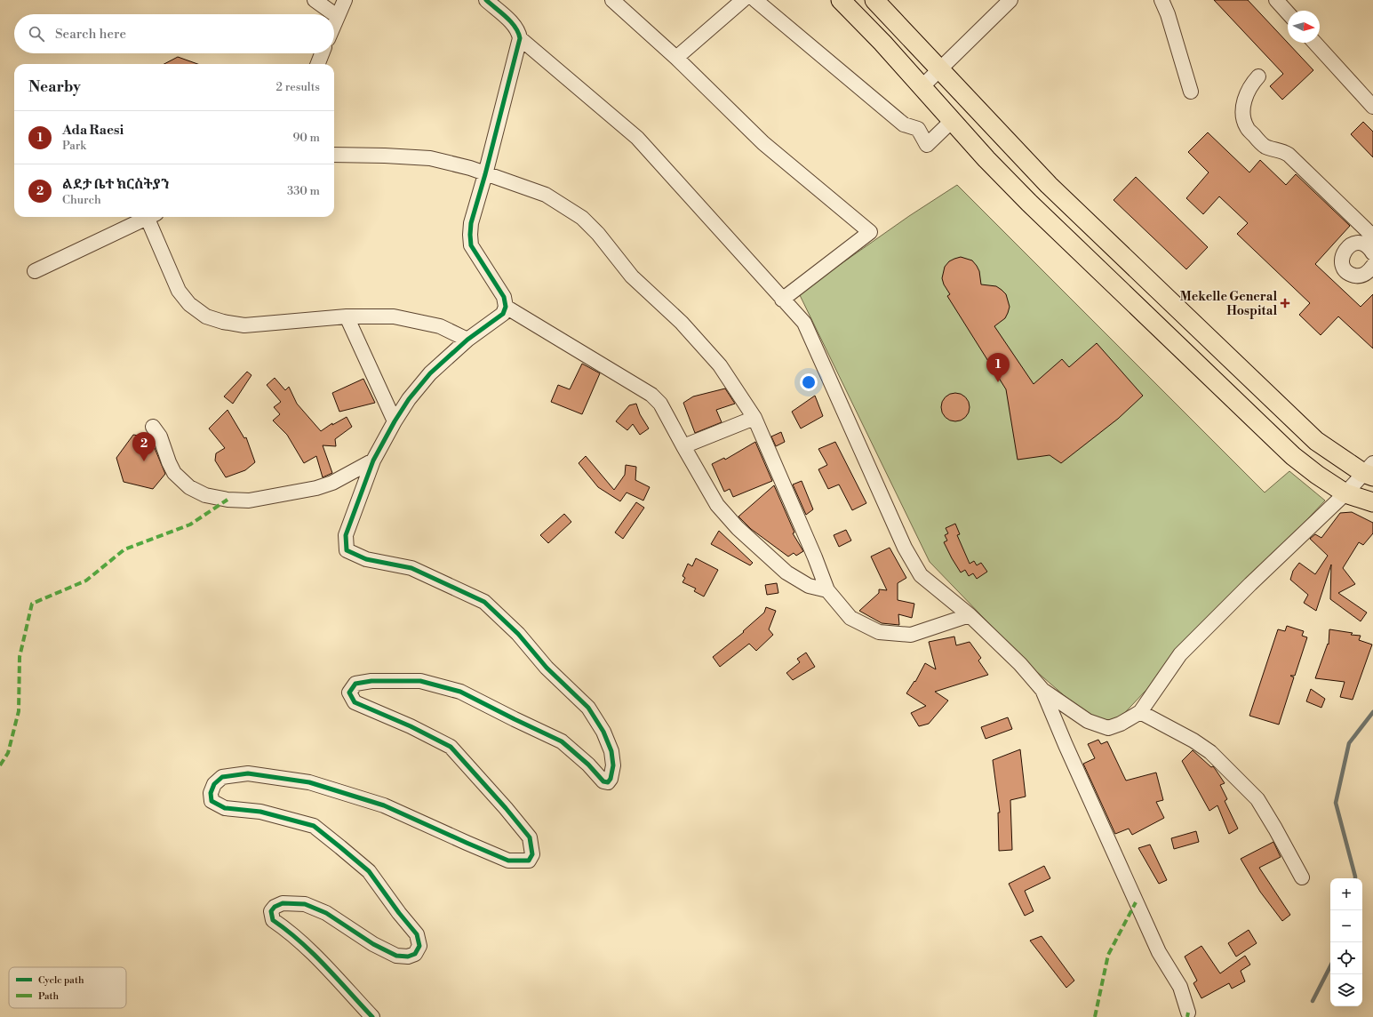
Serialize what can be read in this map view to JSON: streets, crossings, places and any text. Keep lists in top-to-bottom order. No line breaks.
{"places":{"health":["Mekelle General Hospital"]},"legend":["Cycle path","Path"],"north":"right","page":{"search":"Search here","heading":["Nearby","2 results"],"list":[{"mark":"1","name":"Ada Raesi","note":"Park","value":"90 m"},{"mark":"2","name":"ልደታ ቤተ ክርስትያን","note":"Church","value":"330 m"}],"pins":["1","2"],"map_buttons":["+","−"]}}
